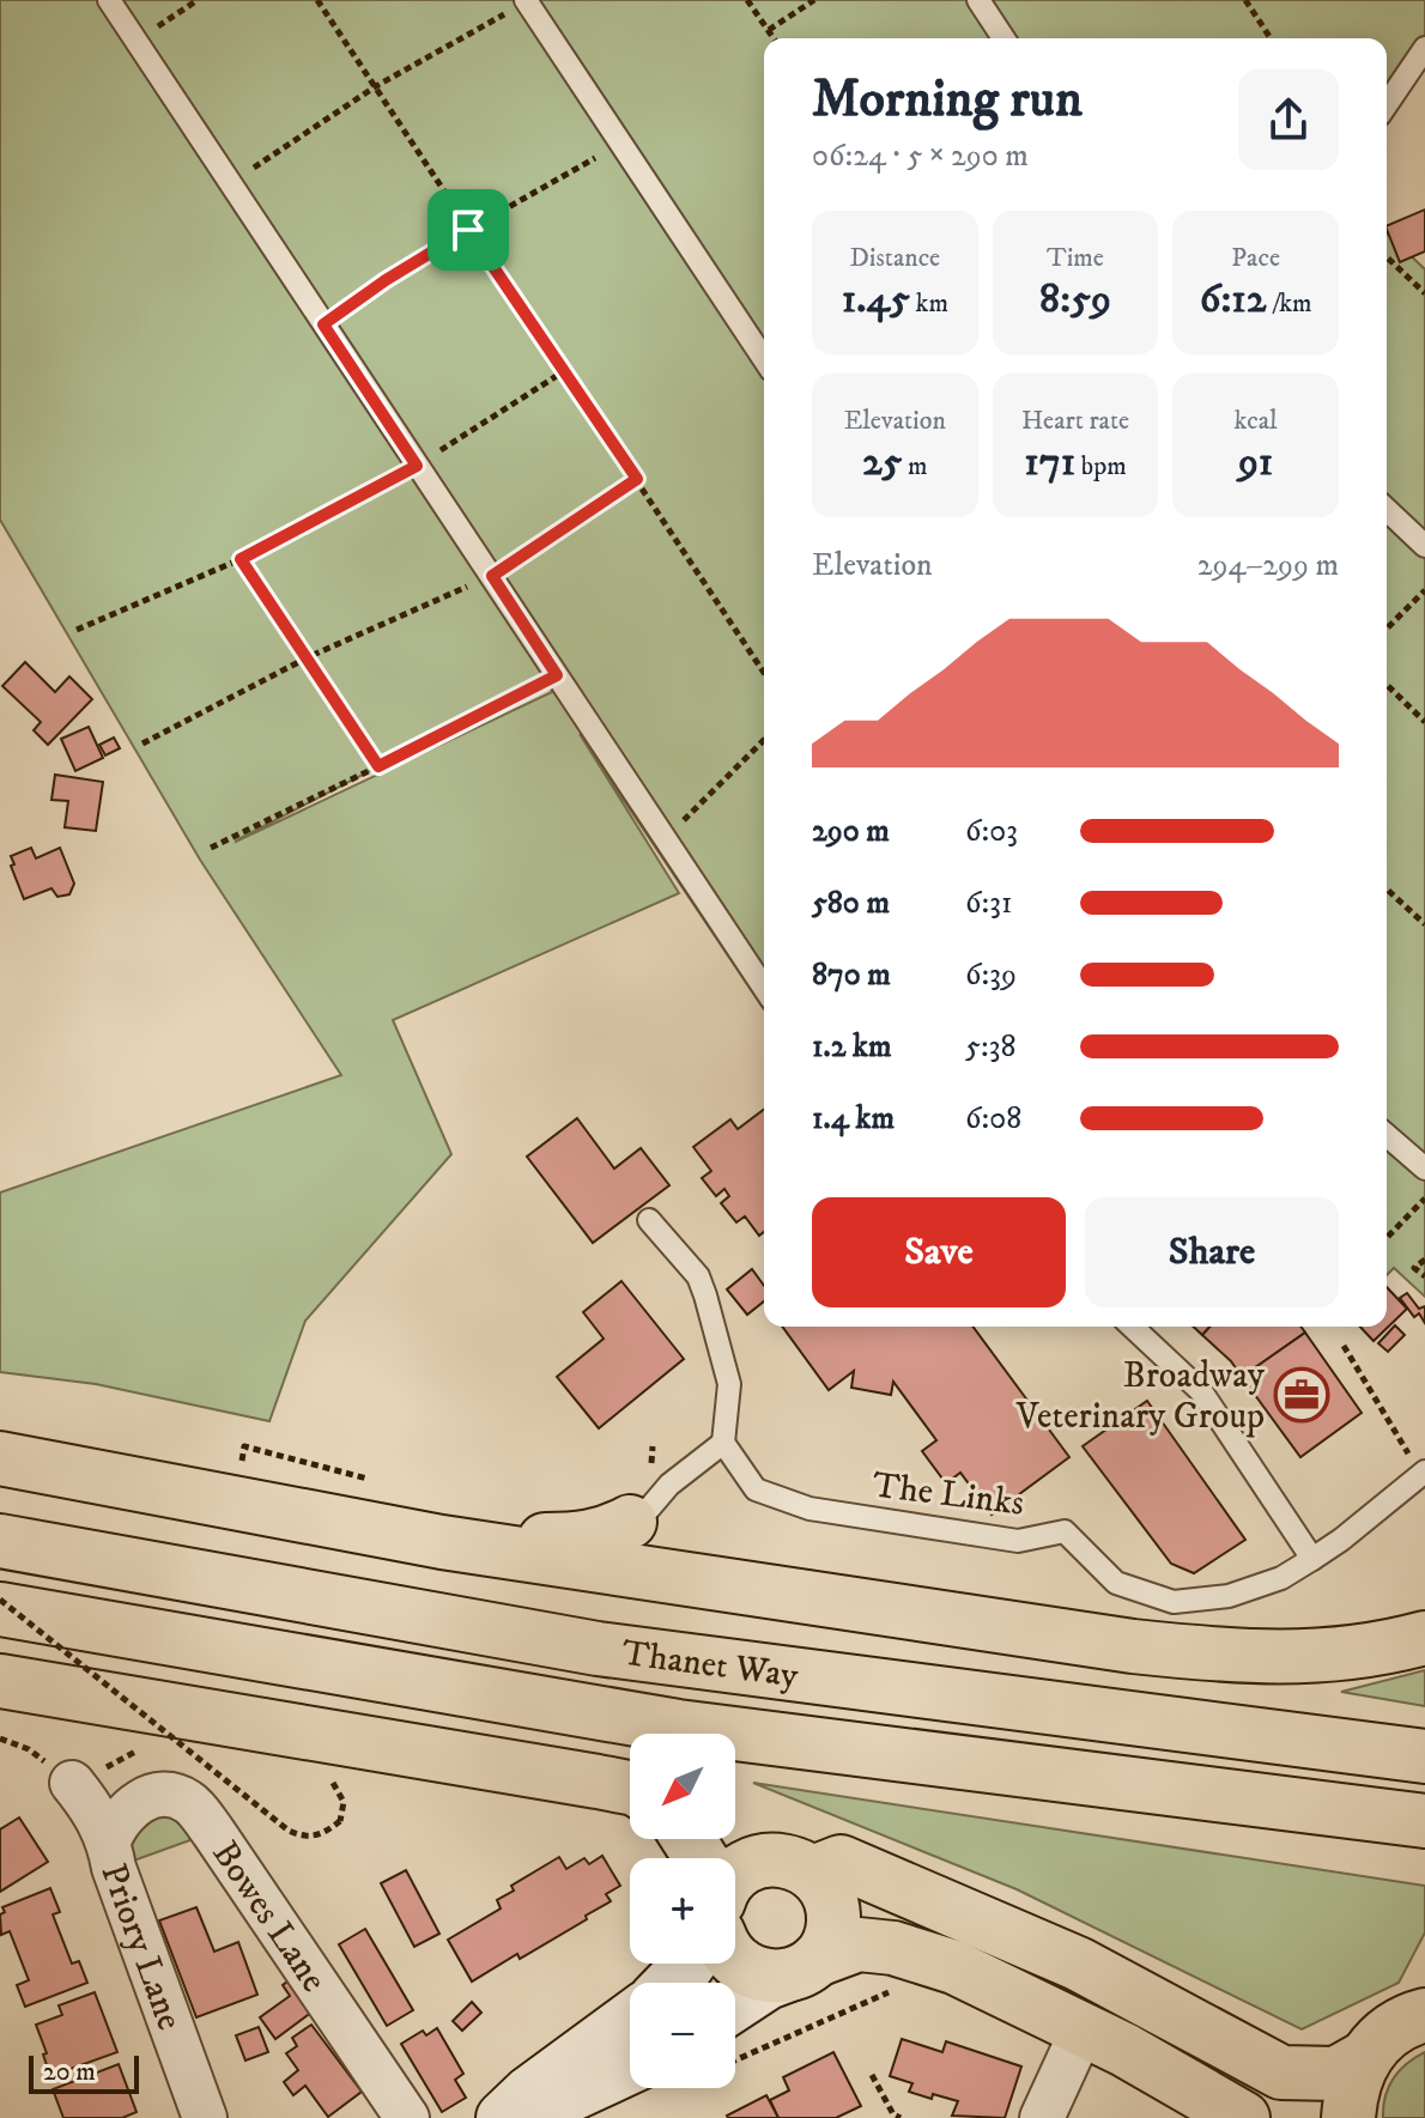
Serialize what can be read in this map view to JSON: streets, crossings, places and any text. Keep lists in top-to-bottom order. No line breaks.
{"streets":{"main road":["Thanet Way"],"street":["Bowes Lane","Priory Lane"],"lane":["The Links"]},"crossings":[["Bowes Lane","Priory Lane"]],"places":{"office":["Broadway Veterinary Group"]},"scale_bar":"20 m","north":"bottom left","page":{"heading":["Morning run","06:24 · 5 × 290 m"],"stats":[["Distance","1.45 km"],["Time","8:59"],["Pace","6:12 /km"],["Elevation","25 m"],["Heart rate","171 bpm"],["kcal","91"]],"chart":["Elevation","294–299 m"],"list":[{"name":"290 m","note":"6:03"},{"name":"580 m","note":"6:31"},{"name":"870 m","note":"6:39"},{"name":"1.2 km","note":"5:38"},{"name":"1.4 km","note":"6:08"}],"buttons":["Save","Share"],"map_buttons":["+","−"],"scale":"20 m"}}
